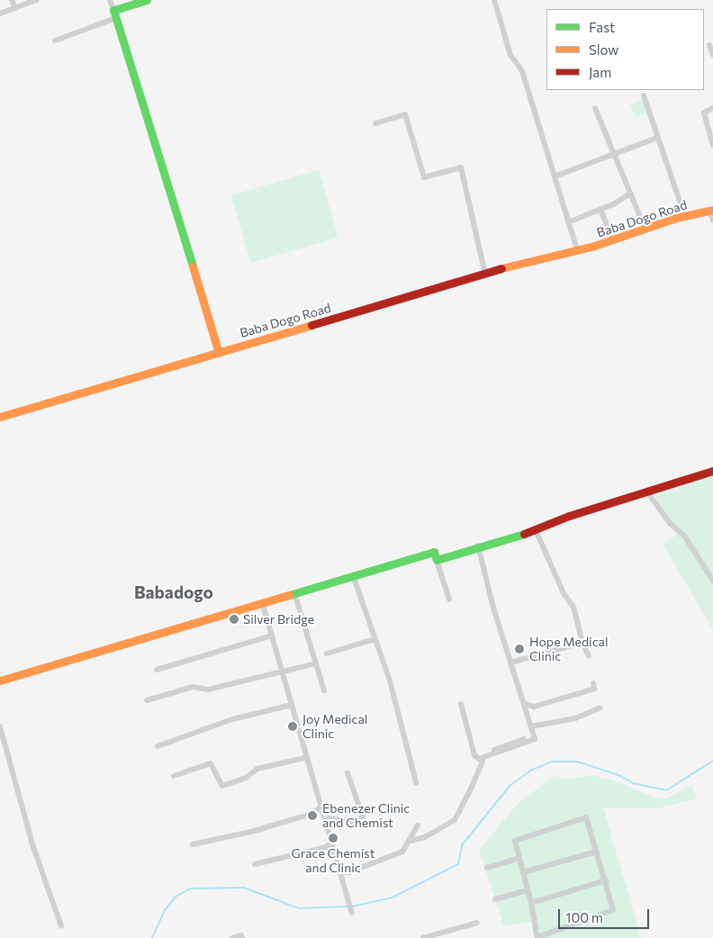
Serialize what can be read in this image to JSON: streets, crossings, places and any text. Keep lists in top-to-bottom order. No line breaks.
{"streets":{"street":["Baba Dogo Road"]},"districts":["Babadogo"],"places":["Silver Bridge","Hope Medical Clinic","Joy Medical Clinic","Ebenezer Clinic and Chemist","Grace Chemist and Clinic"],"legend":["Fast","Slow","Jam"],"scale_bar":"100 m"}
